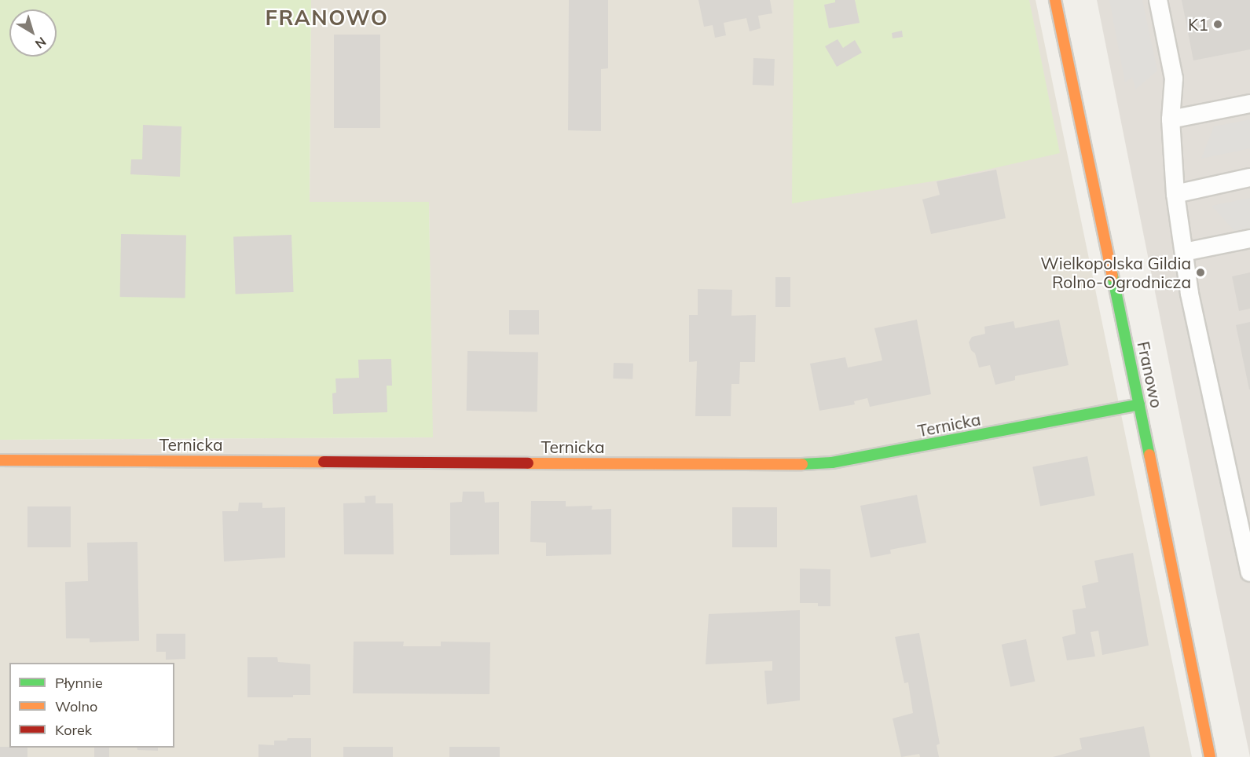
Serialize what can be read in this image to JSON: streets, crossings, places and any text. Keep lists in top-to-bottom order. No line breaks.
{"streets":{"street":["Franowo","Ternicka"]},"crossings":[["Franowo","Ternicka"]],"districts":["FRANOWO"],"places":["K1","Wielkopolska Gildia Rolno-Ogrodnicza"],"legend":["Płynnie","Wolno","Korek"],"north":"bottom right"}
